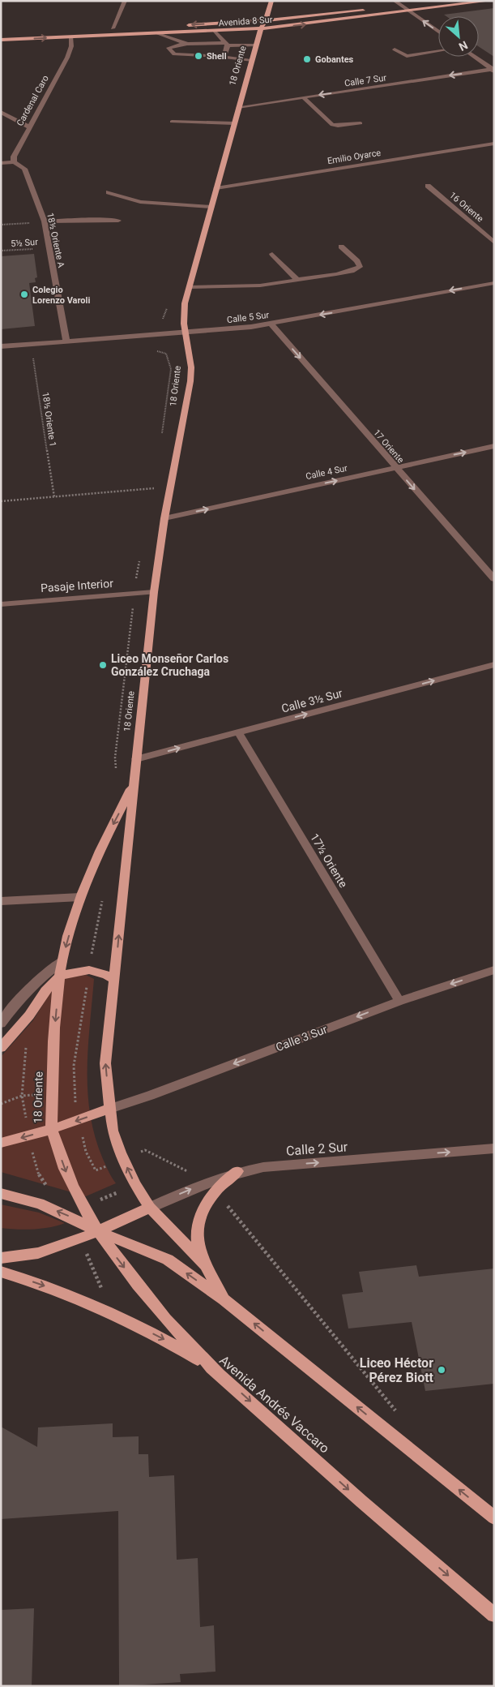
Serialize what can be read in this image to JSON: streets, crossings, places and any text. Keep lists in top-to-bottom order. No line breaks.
{"streets":{"main road":["Avenida 8 Sur","18 Oriente","Avenida Andrés Vaccaro"],"street":["Calle 7 Sur","Cardenal Caro","Emilio Oyarce","16 Oriente","18½ Oriente A","Calle 5 Sur","17 Oriente","Calle 4 Sur","Pasaje Interior","Calle 3½ Sur","17½ Oriente","Calle 3 Sur","Calle 2 Sur"],"path":["5½ Sur","18½ Oriente 1"]},"crossings":[["Avenida 8 Sur","18 Oriente"],["Avenida 8 Sur","Cardenal Caro"],["18 Oriente","Calle 7 Sur"],["18 Oriente","Emilio Oyarce"],["18 Oriente","Calle 5 Sur"],["18 Oriente","Calle 4 Sur"],["18 Oriente","Pasaje Interior"],["18 Oriente","Calle 3½ Sur"],["18 Oriente","Calle 3 Sur"],["18 Oriente","Avenida Andrés Vaccaro"],["Cardenal Caro","18½ Oriente A"],["18½ Oriente A","5½ Sur"],["18½ Oriente A","Calle 5 Sur"],["Calle 5 Sur","18½ Oriente 1"],["Calle 5 Sur","17 Oriente"],["17 Oriente","Calle 4 Sur"],["Calle 3½ Sur","17½ Oriente"],["17½ Oriente","Calle 3 Sur"]],"one_way":["Calle 7 Sur","Calle 5 Sur","17 Oriente","Calle 4 Sur","Calle 3½ Sur","Calle 3 Sur","Calle 2 Sur"],"places":["Shell","Gobantes","Colegio Lorenzo Varoli","Liceo Monseñor Carlos González Cruchaga","Liceo Héctor Pérez Biott"],"north":"bottom right"}
